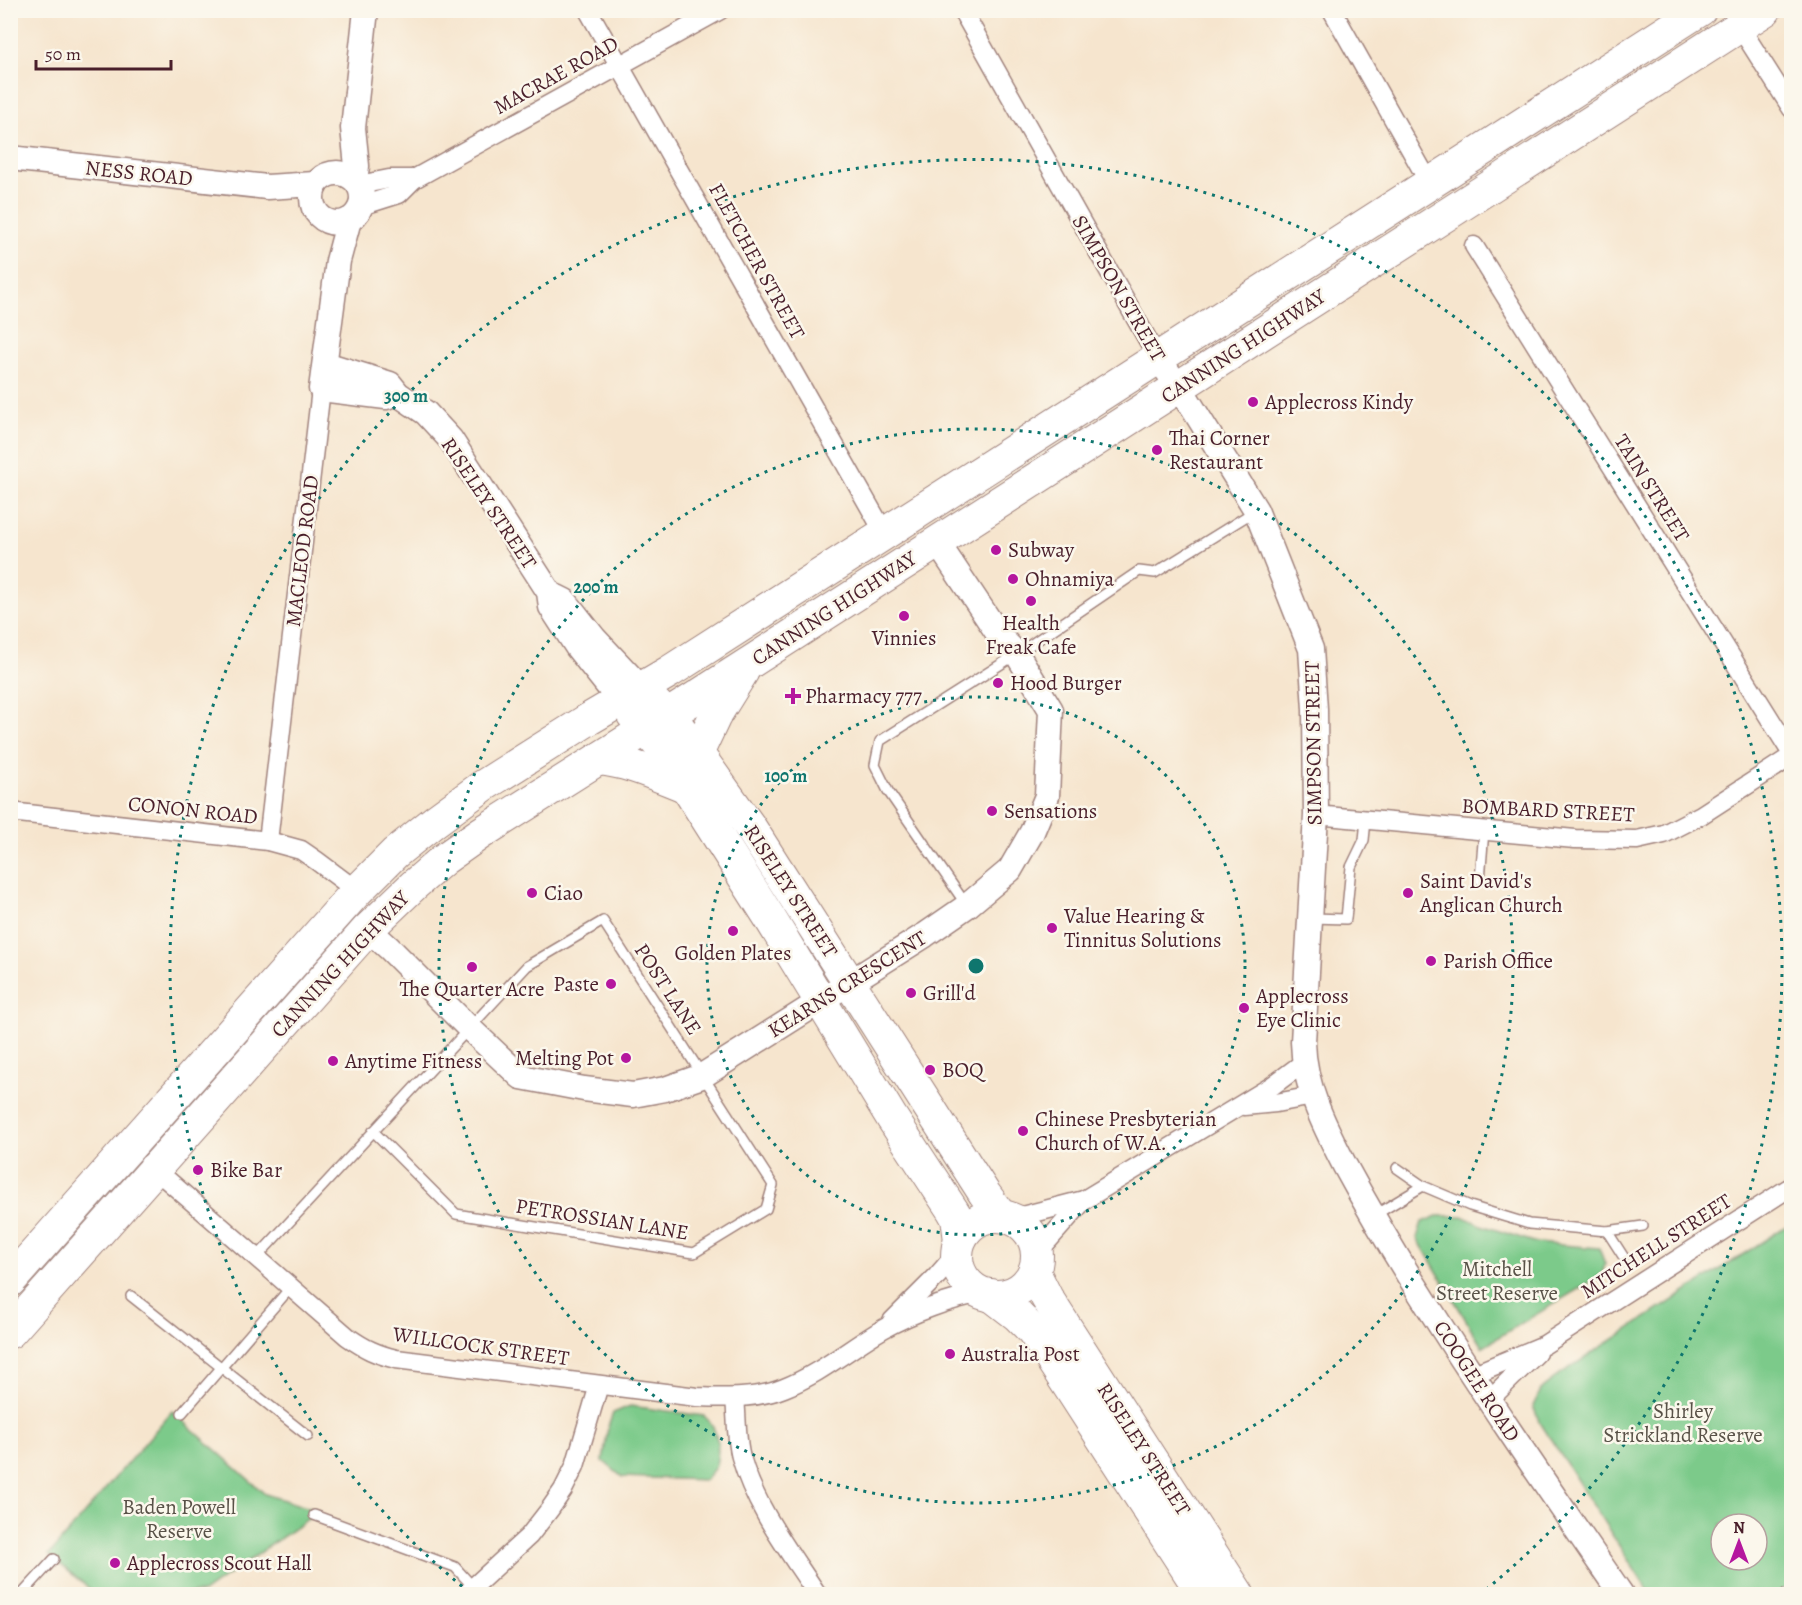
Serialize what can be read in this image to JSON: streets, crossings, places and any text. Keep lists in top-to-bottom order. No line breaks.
{"streets":{"highway":["CANNING HIGHWAY","RISELEY STREET"],"street":["MACRAE ROAD","NESS ROAD","FLETCHER STREET","SIMPSON STREET","TAIN STREET","MACLEOD ROAD","CONON ROAD","BOMBARD STREET","KEARNS CRESCENT","MITCHELL STREET","WILLCOCK STREET","COOGEE ROAD"],"lane":["POST LANE","PETROSSIAN LANE"]},"crossings":[["MACRAE ROAD","FLETCHER STREET"],["MACRAE ROAD","MACLEOD ROAD"],["NESS ROAD","MACLEOD ROAD"],["FLETCHER STREET","CANNING HIGHWAY"],["SIMPSON STREET","CANNING HIGHWAY"],["SIMPSON STREET","BOMBARD STREET"],["SIMPSON STREET","COOGEE ROAD"],["CANNING HIGHWAY","RISELEY STREET"],["CANNING HIGHWAY","CONON ROAD"],["CANNING HIGHWAY","KEARNS CRESCENT"],["CANNING HIGHWAY","WILLCOCK STREET"],["TAIN STREET","BOMBARD STREET"],["RISELEY STREET","MACLEOD ROAD"],["RISELEY STREET","KEARNS CRESCENT"],["RISELEY STREET","WILLCOCK STREET"],["MACLEOD ROAD","CONON ROAD"],["KEARNS CRESCENT","POST LANE"],["KEARNS CRESCENT","PETROSSIAN LANE"],["POST LANE","PETROSSIAN LANE"],["MITCHELL STREET","COOGEE ROAD"]],"parks":["Mitchell Street Reserve","Shirley Strickland Reserve","Baden Powell Reserve"],"places":{"other":["Applecross Kindy","Thai Corner Restaurant","Subway","Ohnamiya","Health Freak Cafe","Vinnies","Hood Burger","Sensations","Ciao","Saint David's Anglican Church","Value Hearing & Tinnitus Solutions","Golden Plates","Parish Office","The Quarter Acre","Paste","Grill'd","Applecross Eye Clinic","Melting Pot","Anytime Fitness","BOQ","Chinese Presbyterian Church of W.A.","Bike Bar","Australia Post","Applecross Scout Hall"],"health":["Pharmacy 777"]},"scale_bar":"50 m","north":"top","rings":["300 m","200 m","100 m"]}
